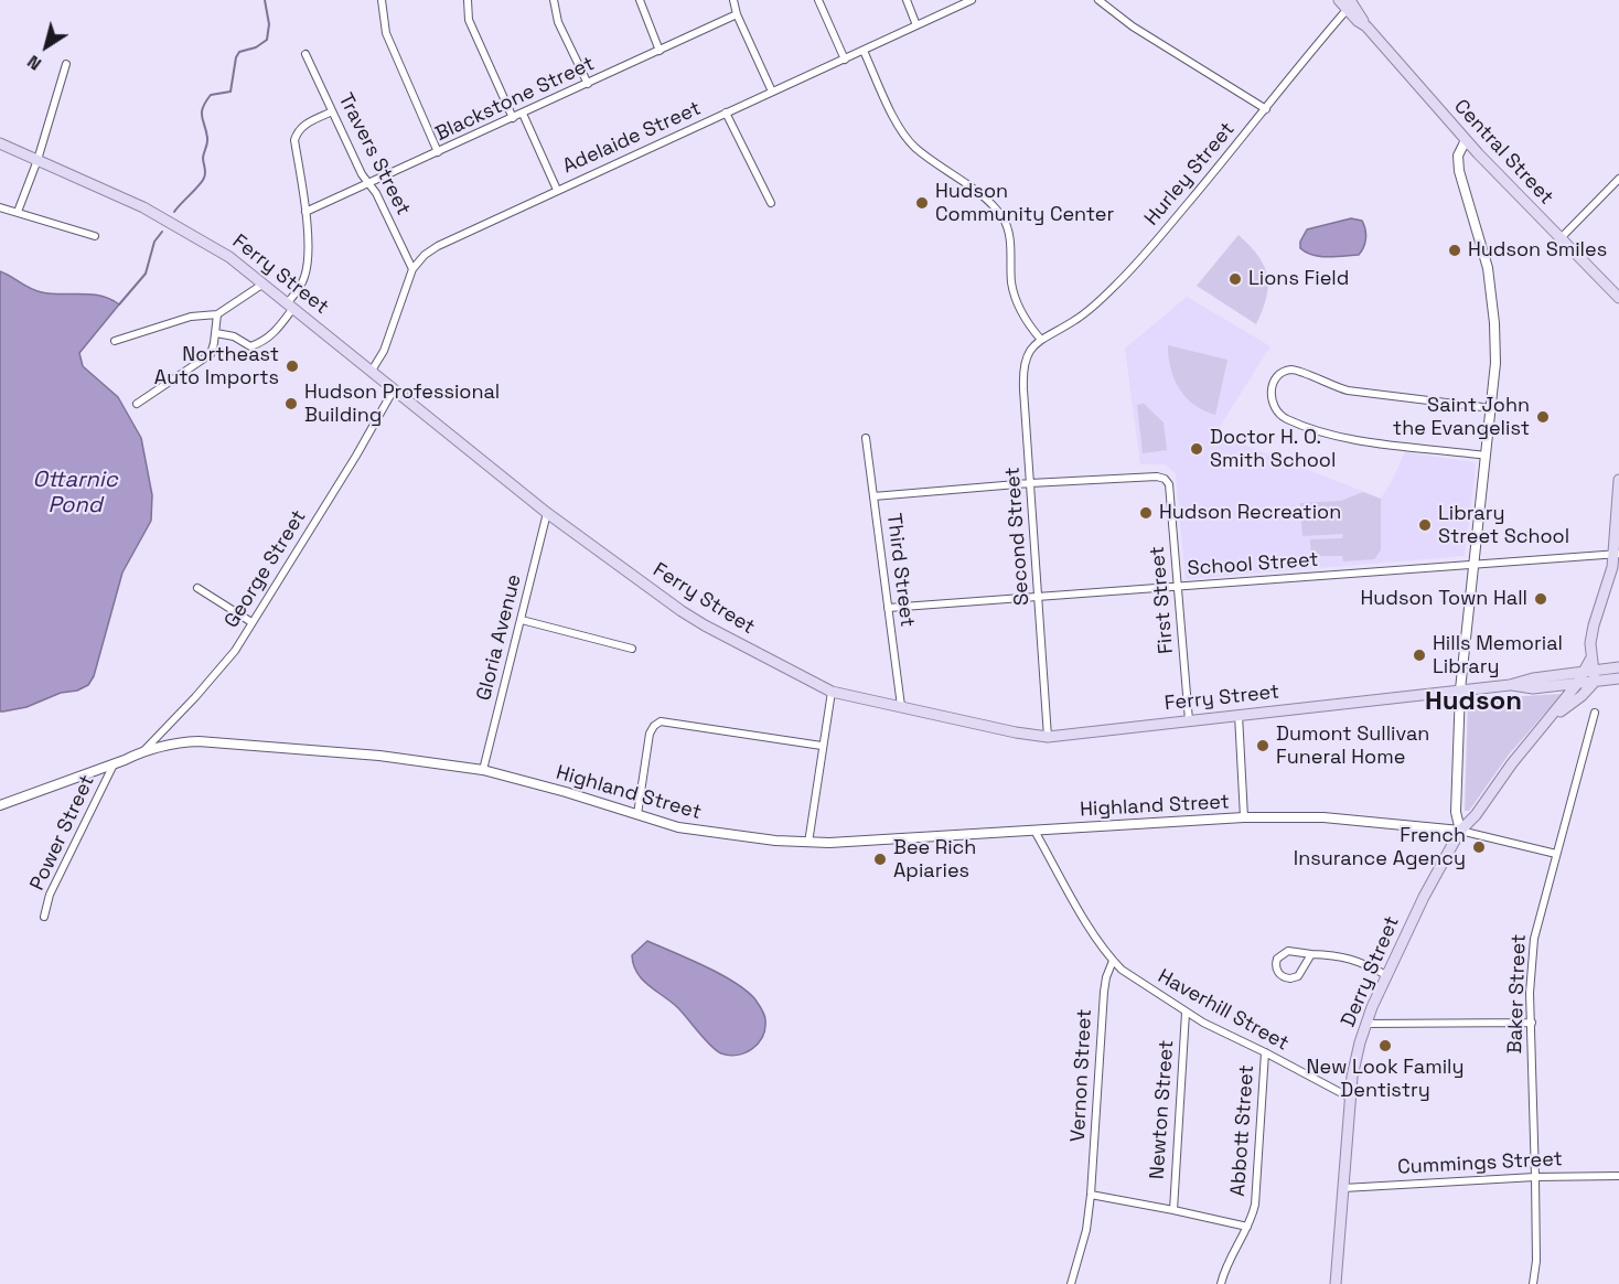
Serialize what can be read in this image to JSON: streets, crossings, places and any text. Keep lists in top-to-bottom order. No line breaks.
{"streets":{"main road":["Central Street","Ferry Street","Derry Street"],"street":["Blackstone Street","Adelaide Street","Travers Street","Hurley Street","Second Street","School Street","George Street","Third Street","First Street","Gloria Avenue","Highland Street","Power Street","Baker Street","Haverhill Street","Vernon Street","Newton Street","Abbott Street","Cummings Street"]},"crossings":[["Blackstone Street","Travers Street"],["Adelaide Street","Travers Street"],["Adelaide Street","Ferry Street"],["Central Street","Hurley Street"],["Hurley Street","Second Street"],["Ferry Street","Second Street"],["Ferry Street","George Street"],["Ferry Street","Third Street"],["Ferry Street","First Street"],["Ferry Street","Gloria Avenue"],["Ferry Street","Derry Street"],["Second Street","School Street"],["Second Street","First Street"],["School Street","Third Street"],["School Street","First Street"],["George Street","Highland Street"],["Gloria Avenue","Highland Street"],["Highland Street","Power Street"],["Highland Street","Derry Street"],["Highland Street","Haverhill Street"],["Derry Street","Haverhill Street"],["Derry Street","Cummings Street"],["Baker Street","Cummings Street"],["Haverhill Street","Vernon Street"],["Haverhill Street","Newton Street"],["Haverhill Street","Abbott Street"]],"districts":["Hudson"],"water":["Ottarnic Pond"],"places":["Hudson Community Center","Hudson Smiles","Lions Field","Northeast Auto Imports","Hudson Professional Building","Saint John the Evangelist","Doctor H. O. Smith School","Hudson Recreation","Library Street School","Hudson Town Hall","Hills Memorial Library","Dumont Sullivan Funeral Home","French Insurance Agency","Bee Rich Apiaries","New Look Family Dentistry"],"north":"bottom left"}
